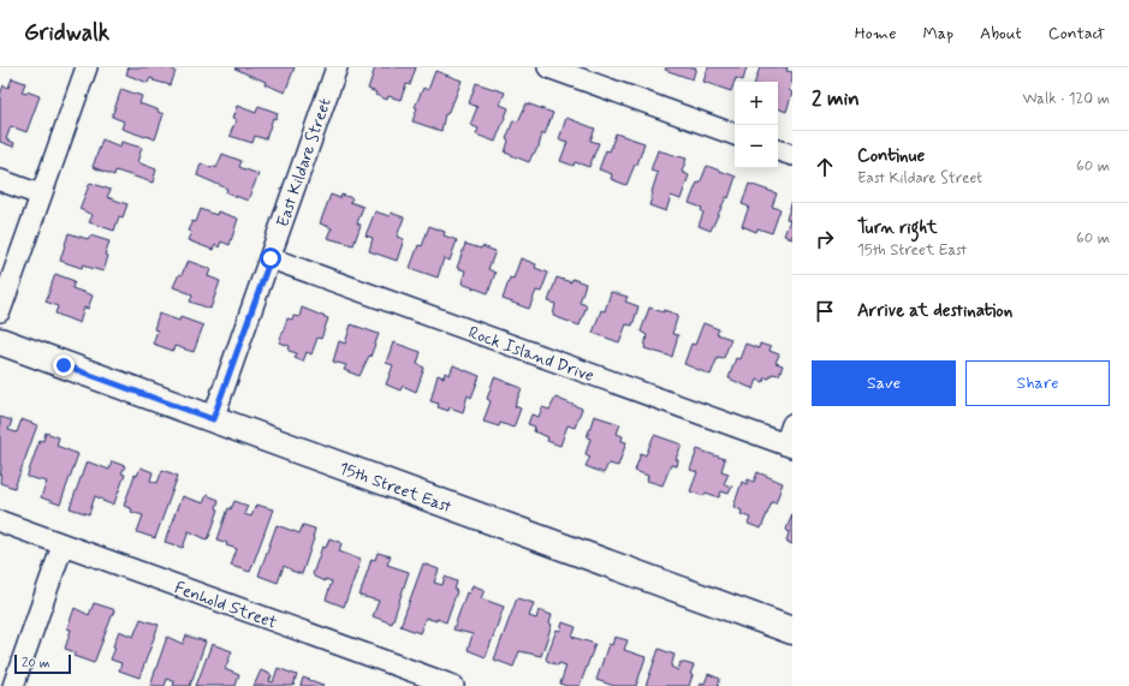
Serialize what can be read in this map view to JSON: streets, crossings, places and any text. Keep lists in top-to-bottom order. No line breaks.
{"streets":{"street":["East Kildare Street","Rock Island Drive","15th Street East","Fenhold Street"]},"crossings":[["East Kildare Street","Rock Island Drive"],["East Kildare Street","15th Street East"]],"scale_bar":"20 m","page":{"header":"Gridwalk","nav":["Home","Map","About","Contact"],"heading":["2 min","Walk · 120 m"],"map_buttons":["+","−"],"list":[["Continue","East Kildare Street","60 m"],["Turn right","15th Street East","60 m"],"Arrive at destination"],"buttons":["Save","Share"],"scale":"20 m"}}
